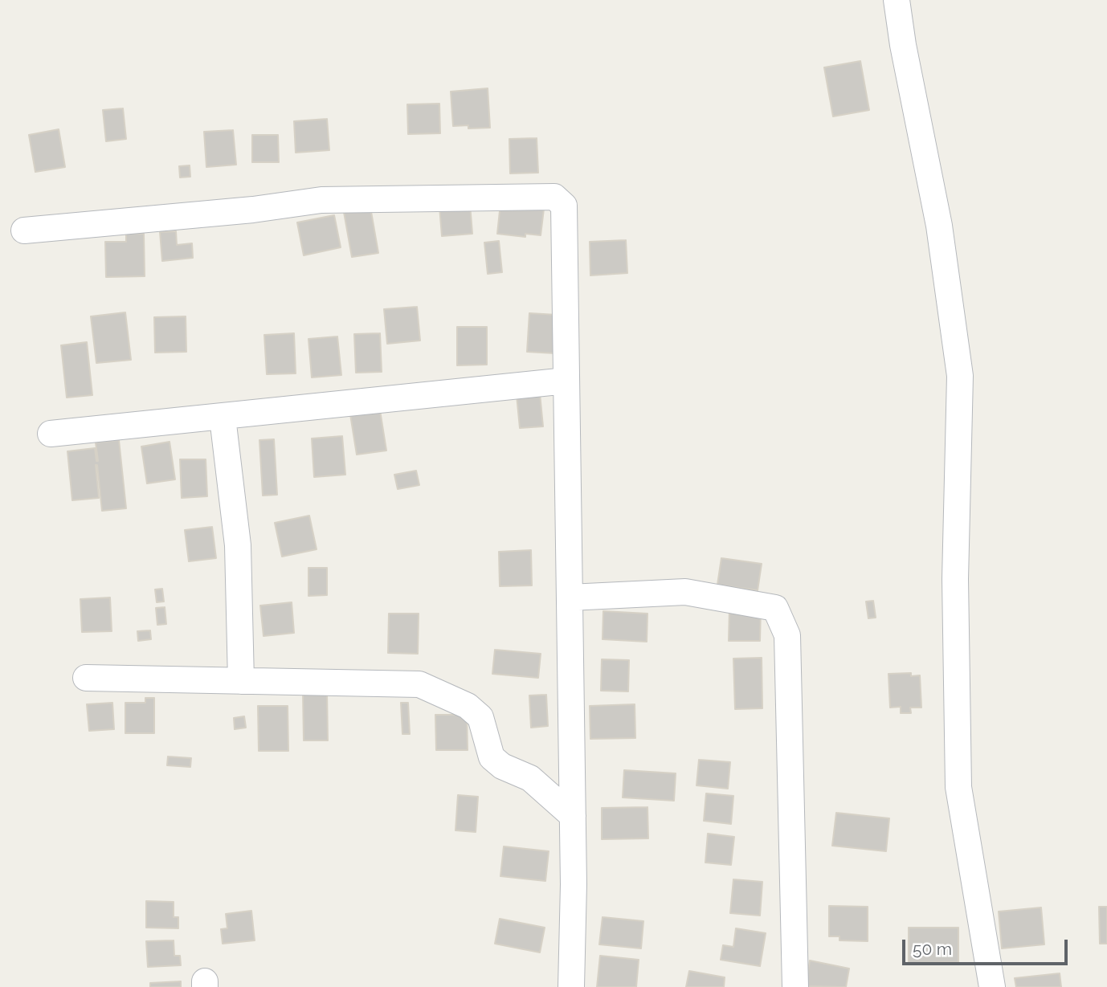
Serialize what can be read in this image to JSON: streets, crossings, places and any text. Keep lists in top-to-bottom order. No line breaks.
{"scale_bar":"50 m"}
